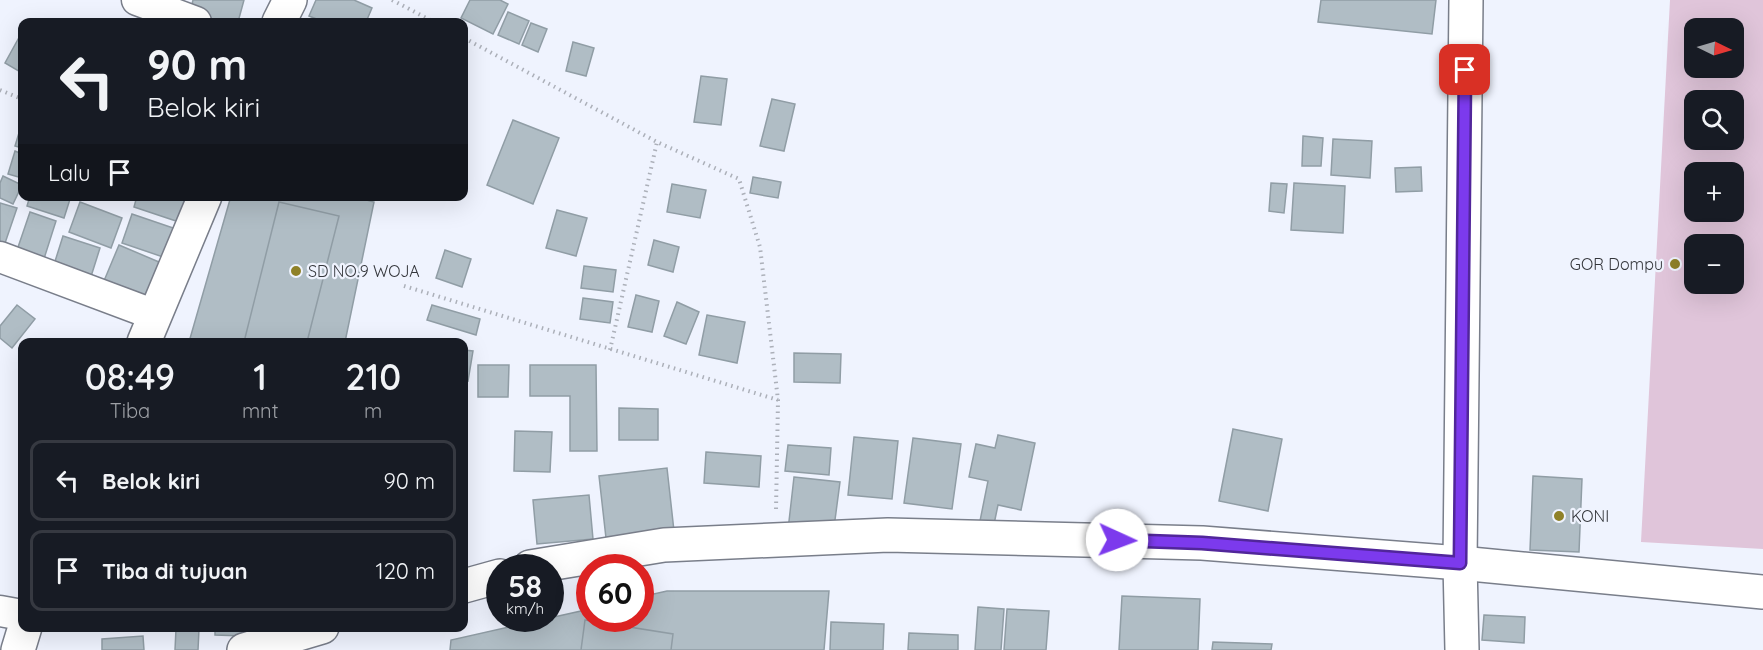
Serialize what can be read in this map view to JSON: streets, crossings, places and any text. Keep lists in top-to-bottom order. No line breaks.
{"places":["GOR Dompu","SD NO.9 WOJA","KONI"],"north":"right","page":{"map_buttons":["+","−"],"turn":["90 m","Belok kiri"],"then":"Lalu","eta":["08:49","Tiba","1","mnt","210","m"],"list":[{"name":"Belok kiri","value":"90 m"},{"name":"Tiba di tujuan","value":"120 m"}],"speed":"58 km/h","limit":"60"}}
